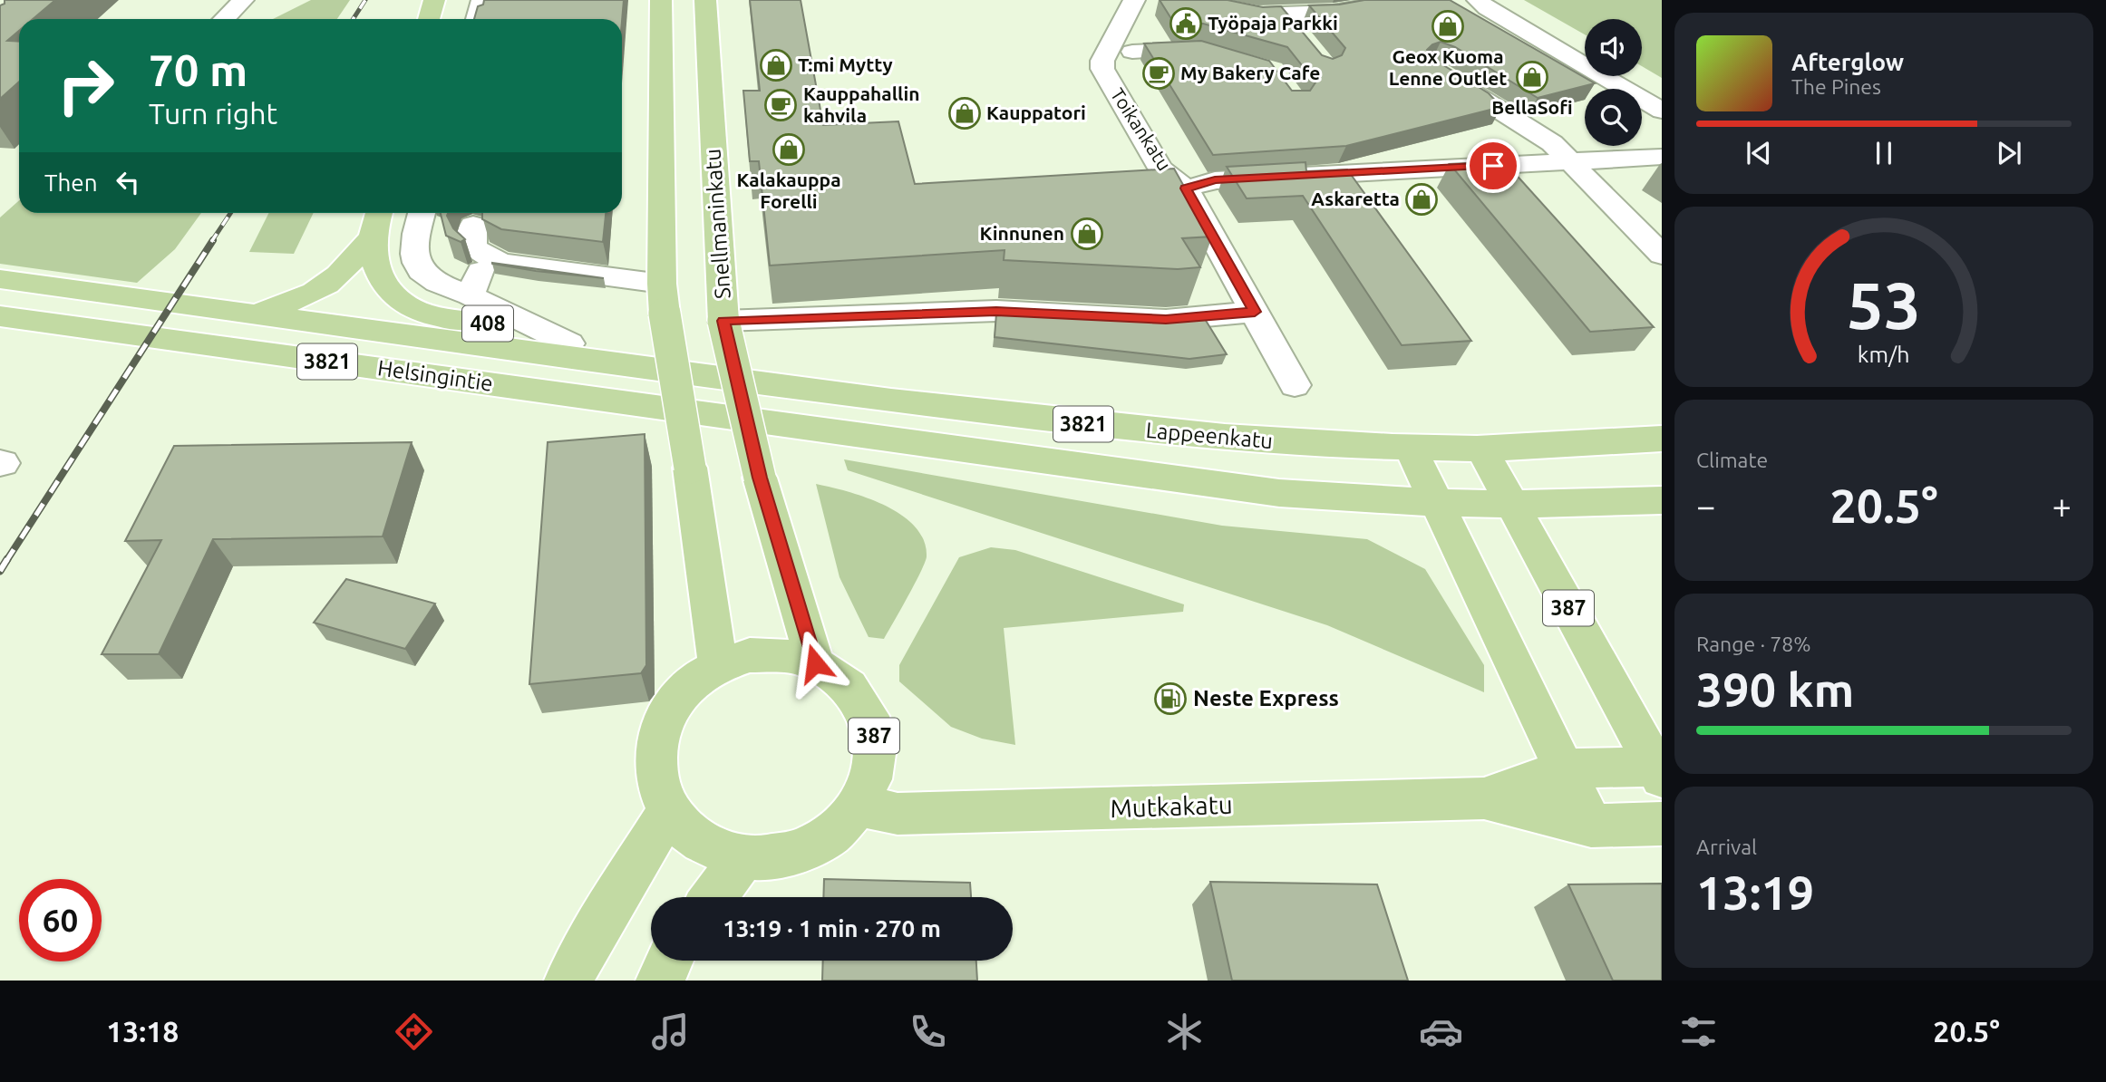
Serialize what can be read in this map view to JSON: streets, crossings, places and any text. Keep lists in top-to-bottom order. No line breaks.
{"streets":{"main road":["Snellmaninkatu","408","3821","Helsingintie","Lappeenkatu","387","Mutkakatu"],"street":["Toikankatu"]},"crossings":[["Snellmaninkatu","387"],["Snellmaninkatu","Mutkakatu"],["408","Helsingintie"],["Helsingintie","Lappeenkatu"],["Lappeenkatu","Mutkakatu"],["387","Mutkakatu"]],"places":{"public building":["Työpaja Parkki"],"shop":["Geox Kuoma Lenne Outlet","T:mi Mytty","BellaSofi","Kauppatori","Kalakauppa Forelli","Askaretta","Kinnunen"],"cafe":["My Bakery Cafe","Kauppahallin kahvila"],"fuel station":["Neste Express"]},"page":{"turn":["70 m","Turn right"],"song":["Afterglow","The Pines"],"then":"Then","tile":["Climate",["Range · 78%","390 km"],["Arrival","13:19"]],"heat":["−","20.5°","+"],"limit":"60","trip":"13:19 · 1 min · 270 m","tabs":["13:18","20.5°"],"gauge":["53","km/h"]}}
